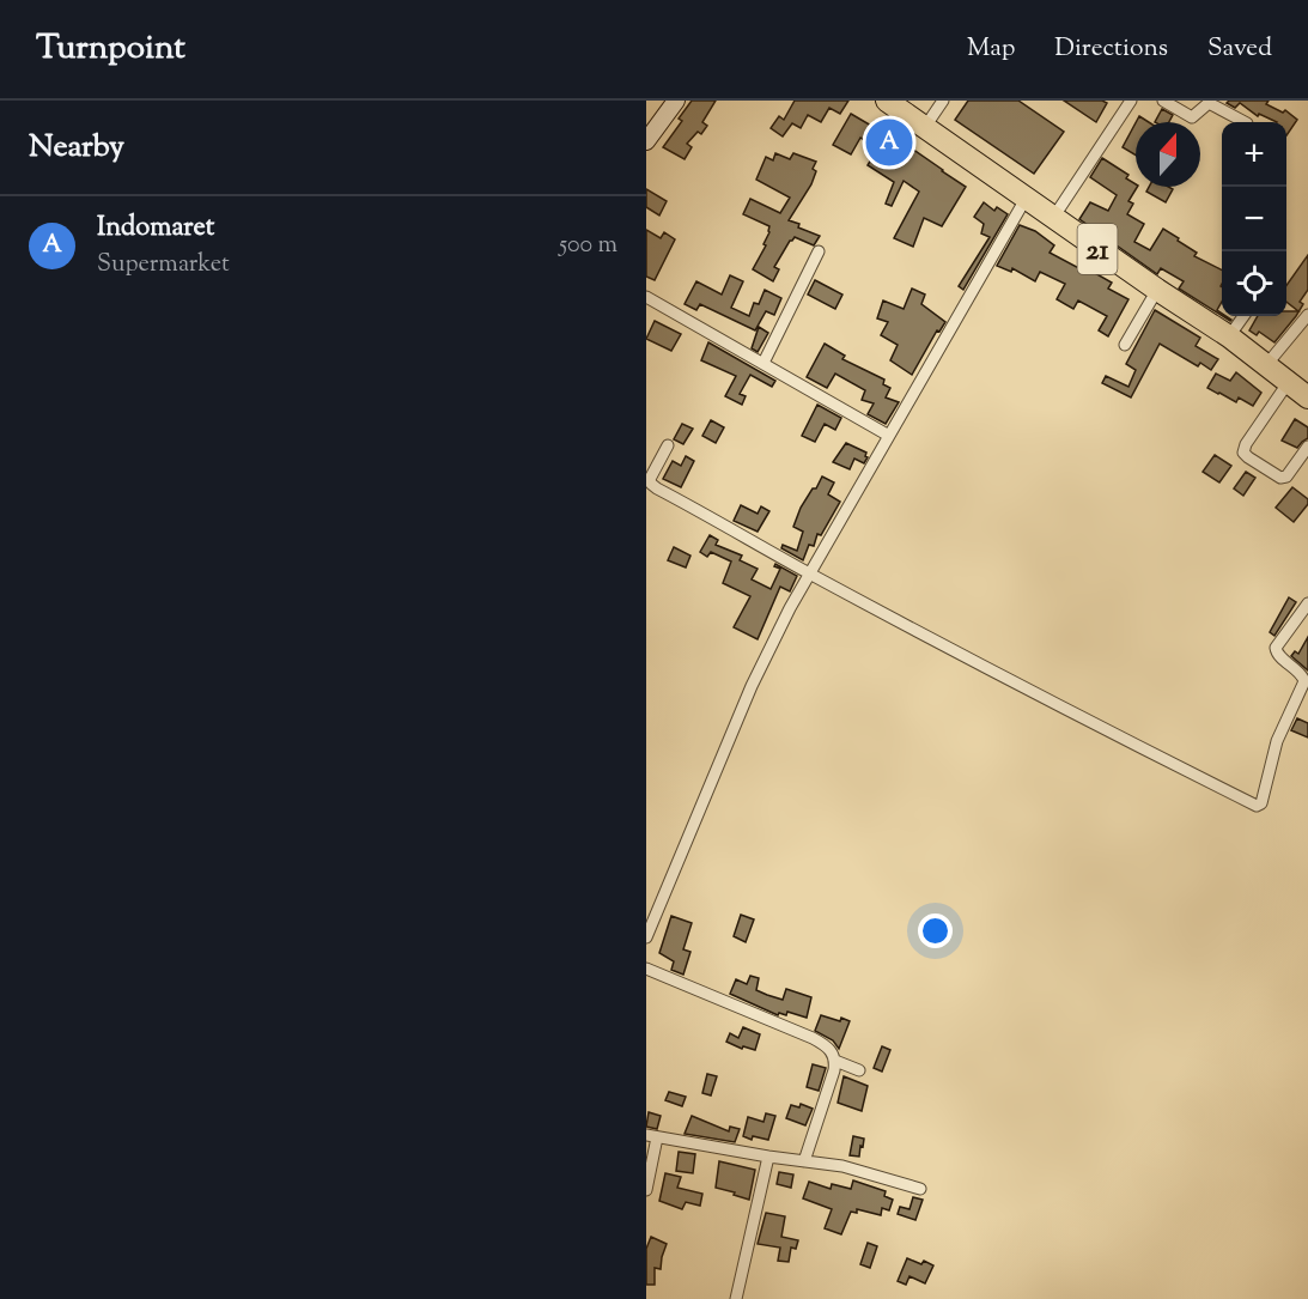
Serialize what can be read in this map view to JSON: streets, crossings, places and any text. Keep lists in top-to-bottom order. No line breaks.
{"streets":{"highway":["21"]},"north":"top","page":{"header":"Turnpoint","nav":["Map","Directions","Saved"],"heading":"Nearby","pins":"A","map_buttons":["+","−"],"list":[{"mark":"A","name":"Indomaret","note":"Supermarket","value":"500 m"}]}}
